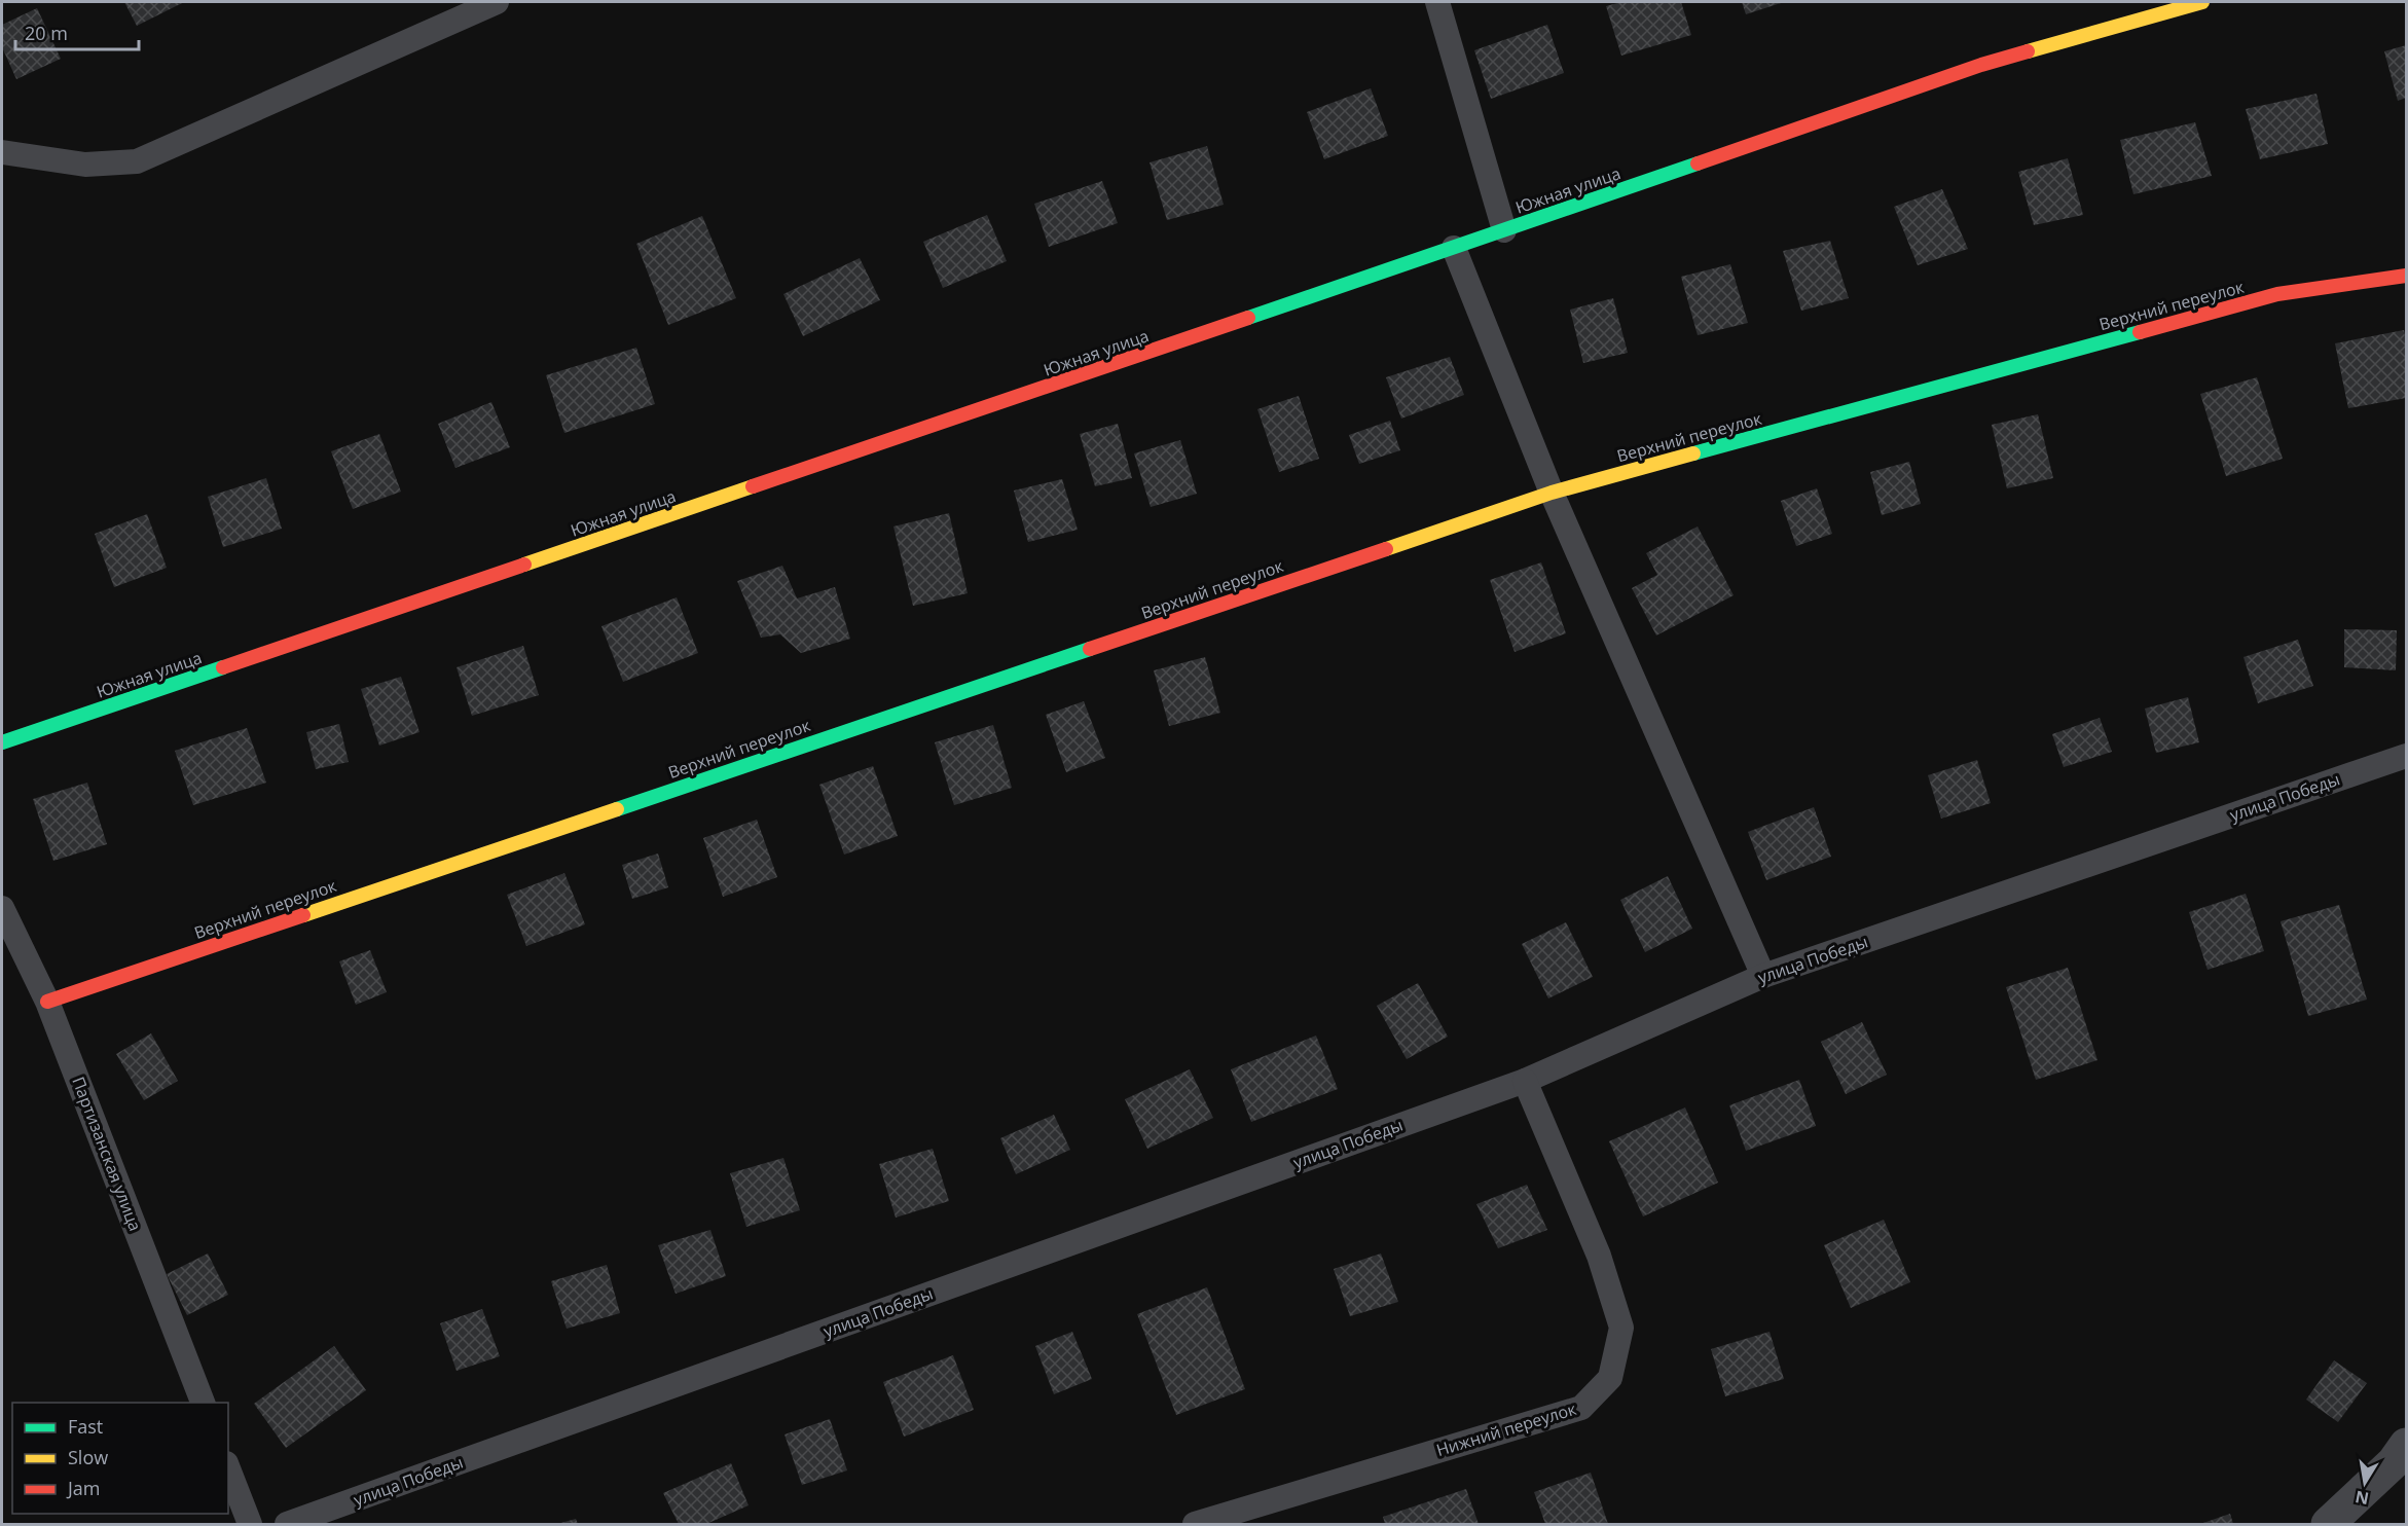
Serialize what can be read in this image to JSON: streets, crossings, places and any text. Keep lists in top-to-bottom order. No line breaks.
{"streets":{"street":["Южная улица","Верхний переулок"],"lane":["улица Победы","Партизанская улица","Нижний переулок"]},"crossings":[["Верхний переулок","Партизанская улица"],["улица Победы","Нижний переулок"]],"legend":["Fast","Slow","Jam"],"scale_bar":"20 m","north":"bottom"}
